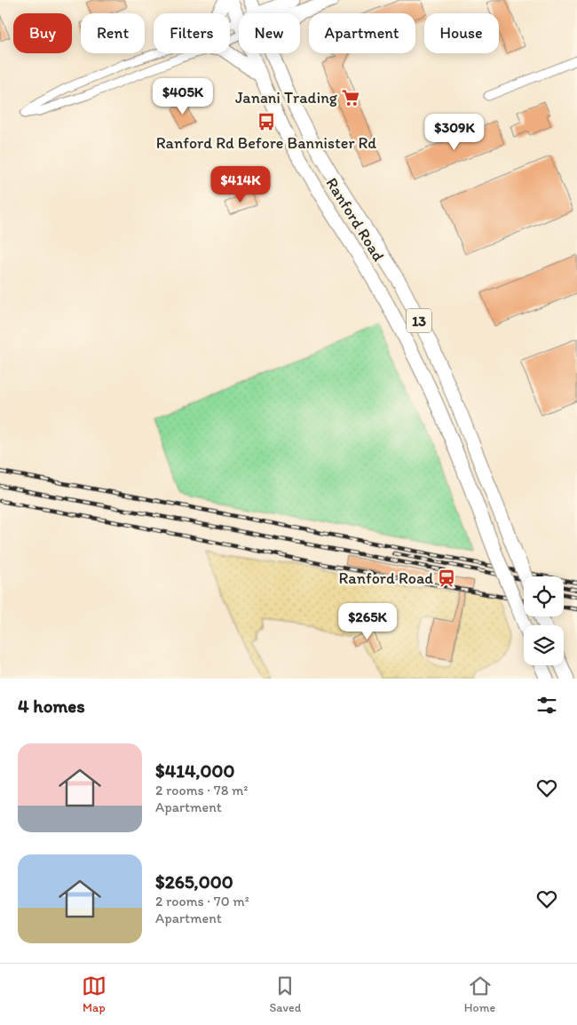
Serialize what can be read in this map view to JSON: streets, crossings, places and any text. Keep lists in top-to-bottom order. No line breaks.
{"streets":{"main road":["Ranford Road","13"]},"places":{"supermarket":["Janani Trading"],"bus stop":["Ranford Rd Before Bannister Rd"],"station":["Ranford Road"]},"page":{"chip":["Buy","Rent","Filters","New","Apartment","House"],"price":["$405K","$309K","$414K","$265K"],"heading":"4 homes","list":[{"name":"$414,000","note":"2 rooms · 78 m² · Apartment"},{"name":"$265,000","note":"2 rooms · 70 m² · Apartment"}],"tabs":["Map","Saved","Home"]}}
